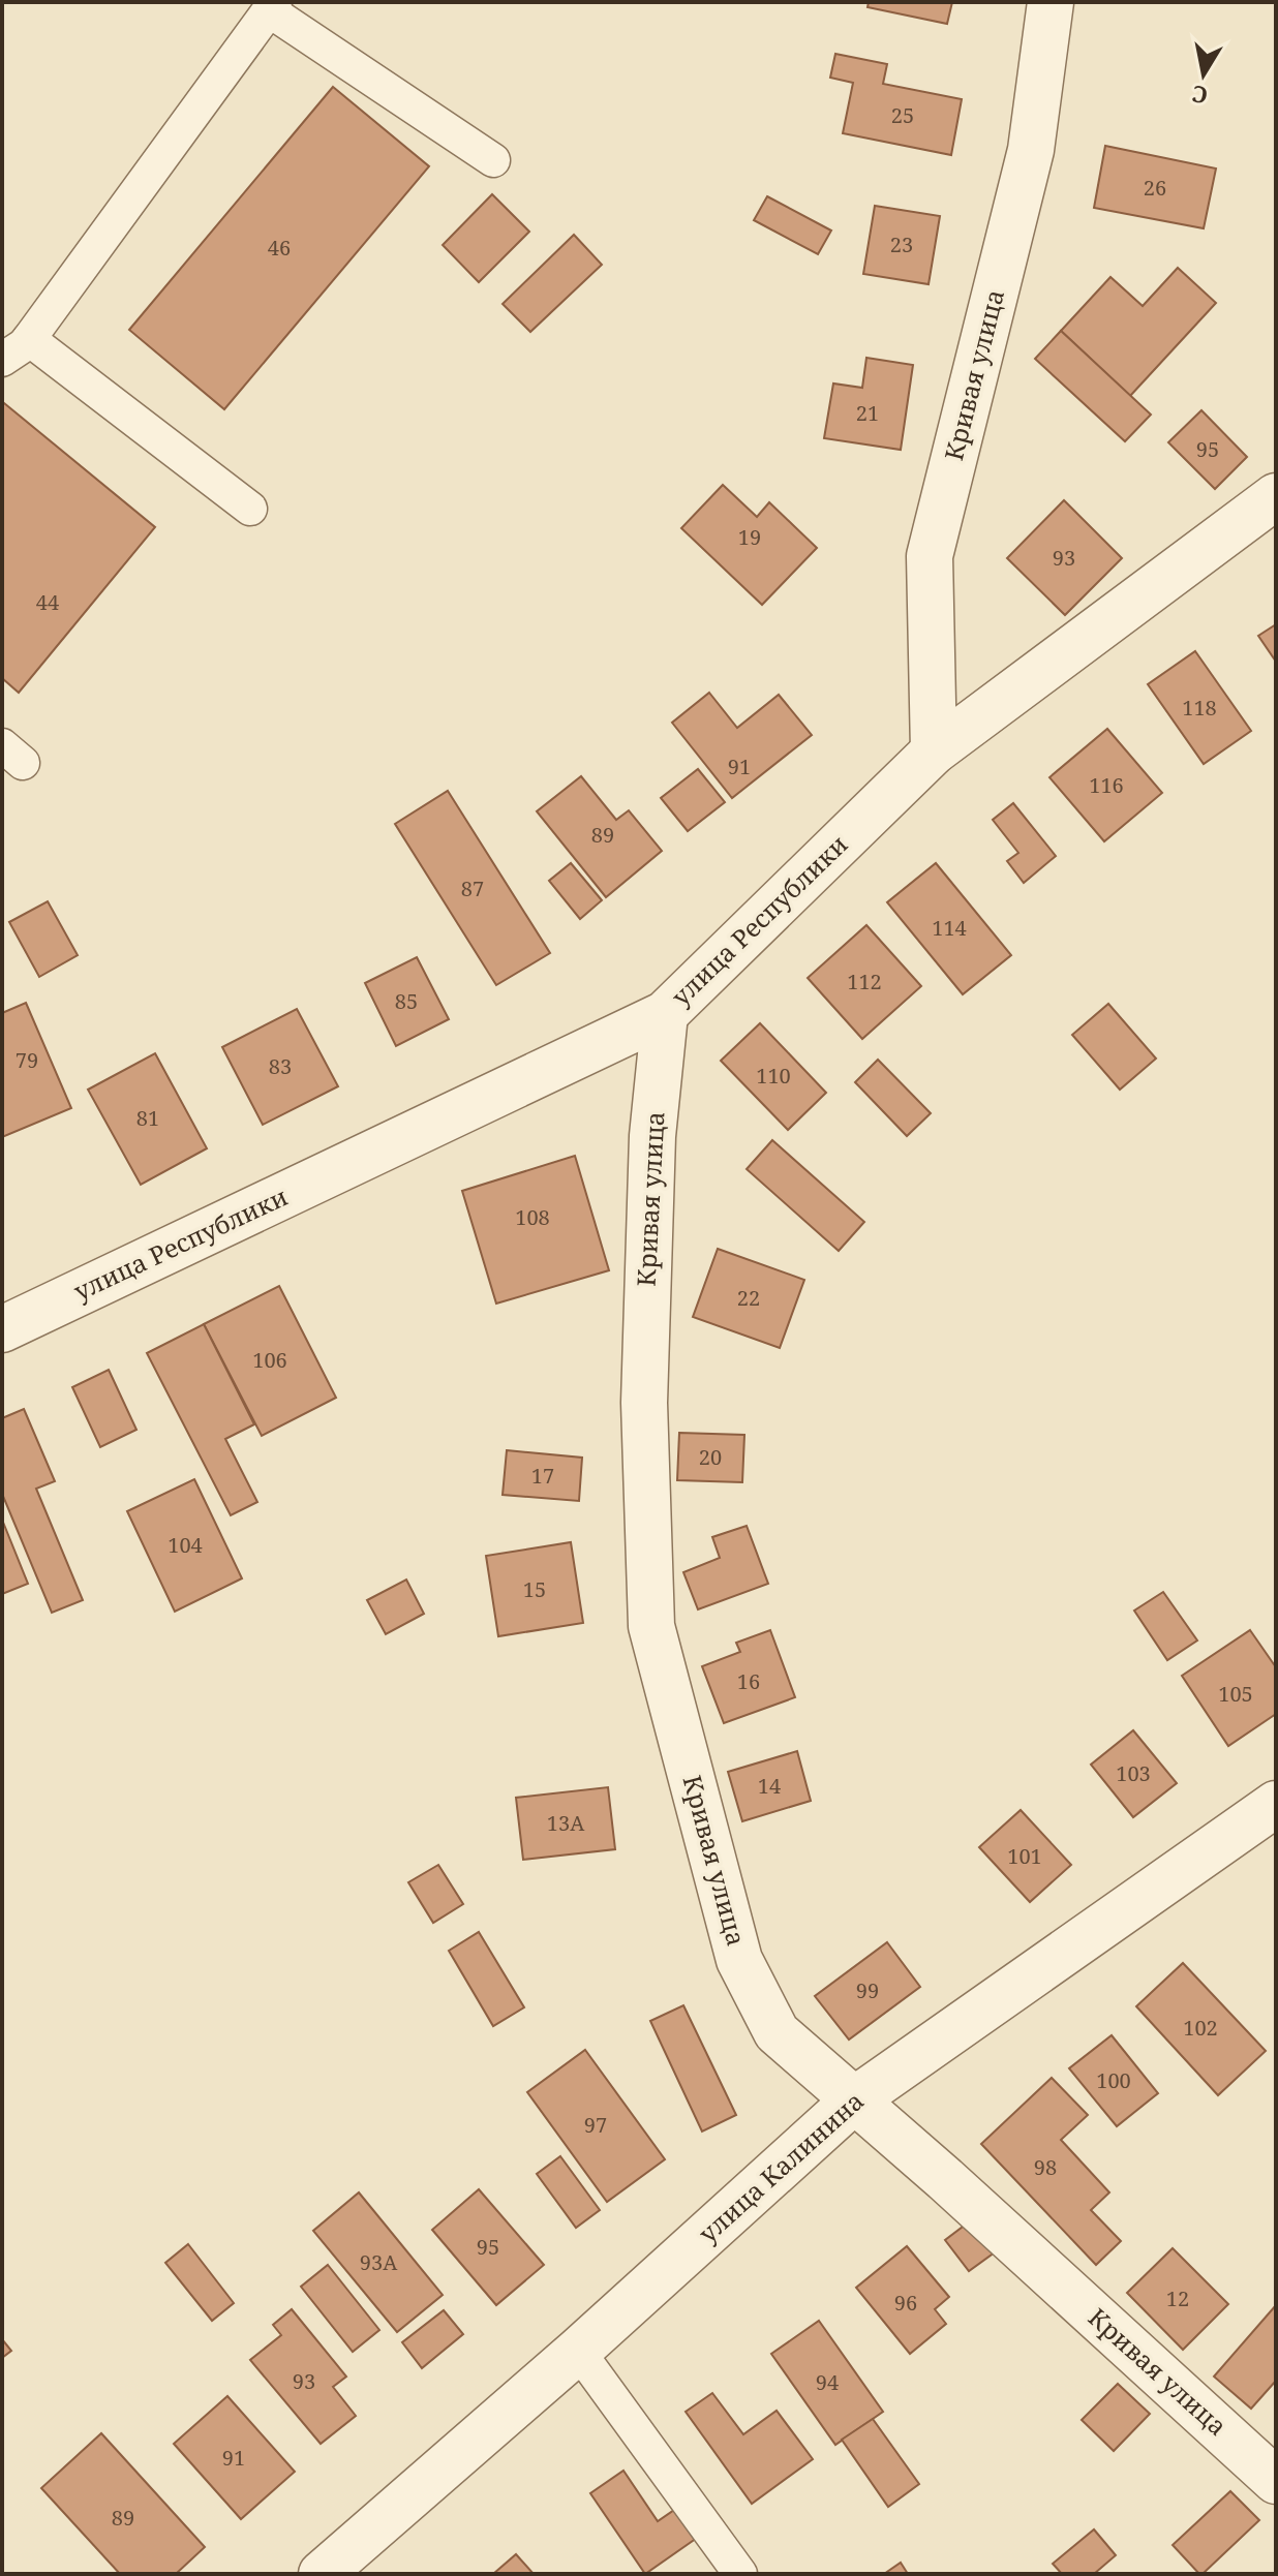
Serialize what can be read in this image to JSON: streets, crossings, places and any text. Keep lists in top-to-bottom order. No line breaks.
{"streets":{"street":["Кривая улица","улица Республики","улица Калинина"]},"crossings":[["Кривая улица","улица Республики"],["Кривая улица","улица Калинина"]],"house_numbers":["25","26","23","46","21","95","19","93","44","118","91","116","89","87","114","112","85","79","83","110","81","108","22","106","20","17","104","15","16","105","103","14","13А","101","99","102","100","97","98","95","93А","12","96","93","94","91","89"],"north":"bottom"}
